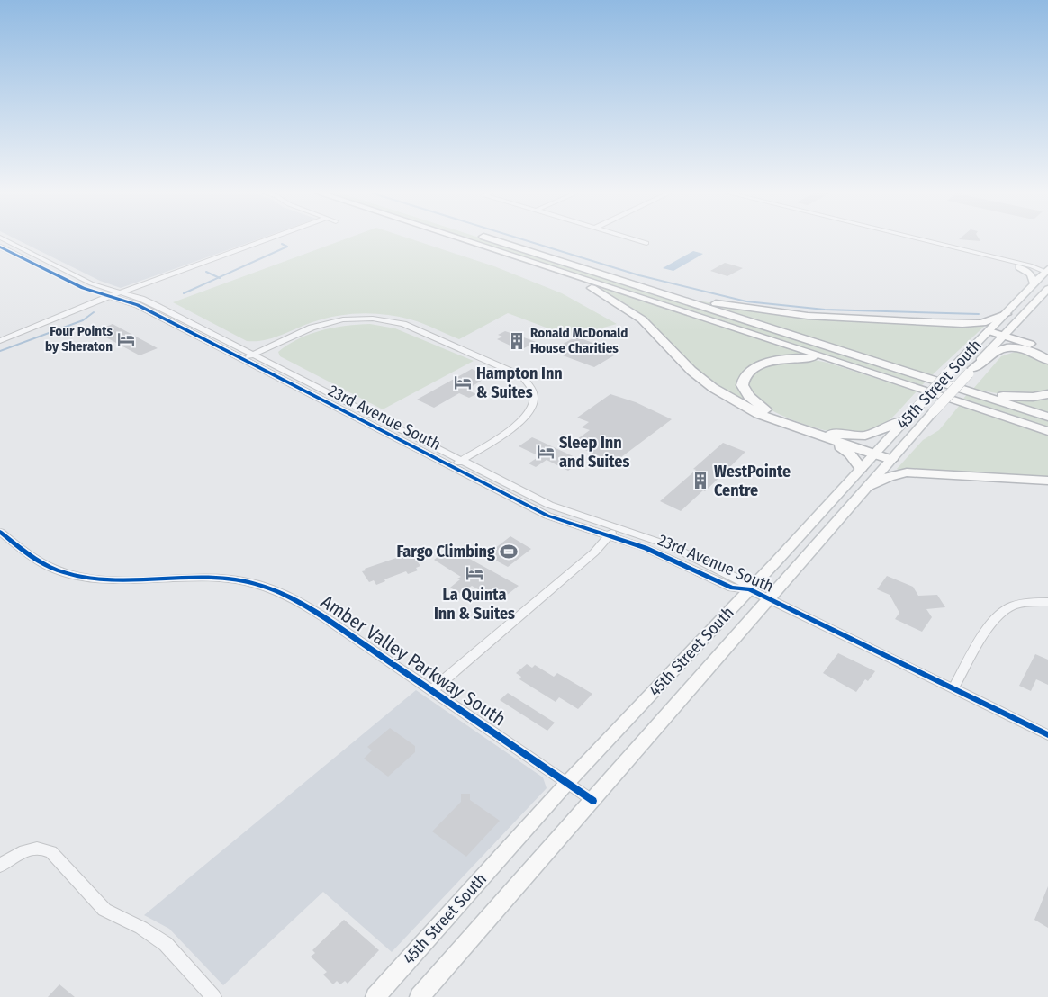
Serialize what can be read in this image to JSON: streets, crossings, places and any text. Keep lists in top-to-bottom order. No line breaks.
{"streets":{"main road":["45th Street South"],"street":["23rd Avenue South","Amber Valley Parkway South"]},"crossings":[["45th Street South","23rd Avenue South"],["45th Street South","Amber Valley Parkway South"]],"places":{"hotel":["Four Points by Sheraton","Hampton Inn & Suites","Sleep Inn and Suites","La Quinta Inn & Suites"],"building":["Ronald McDonald House Charities","WestPointe Centre"],"sports":["Fargo Climbing"]}}
